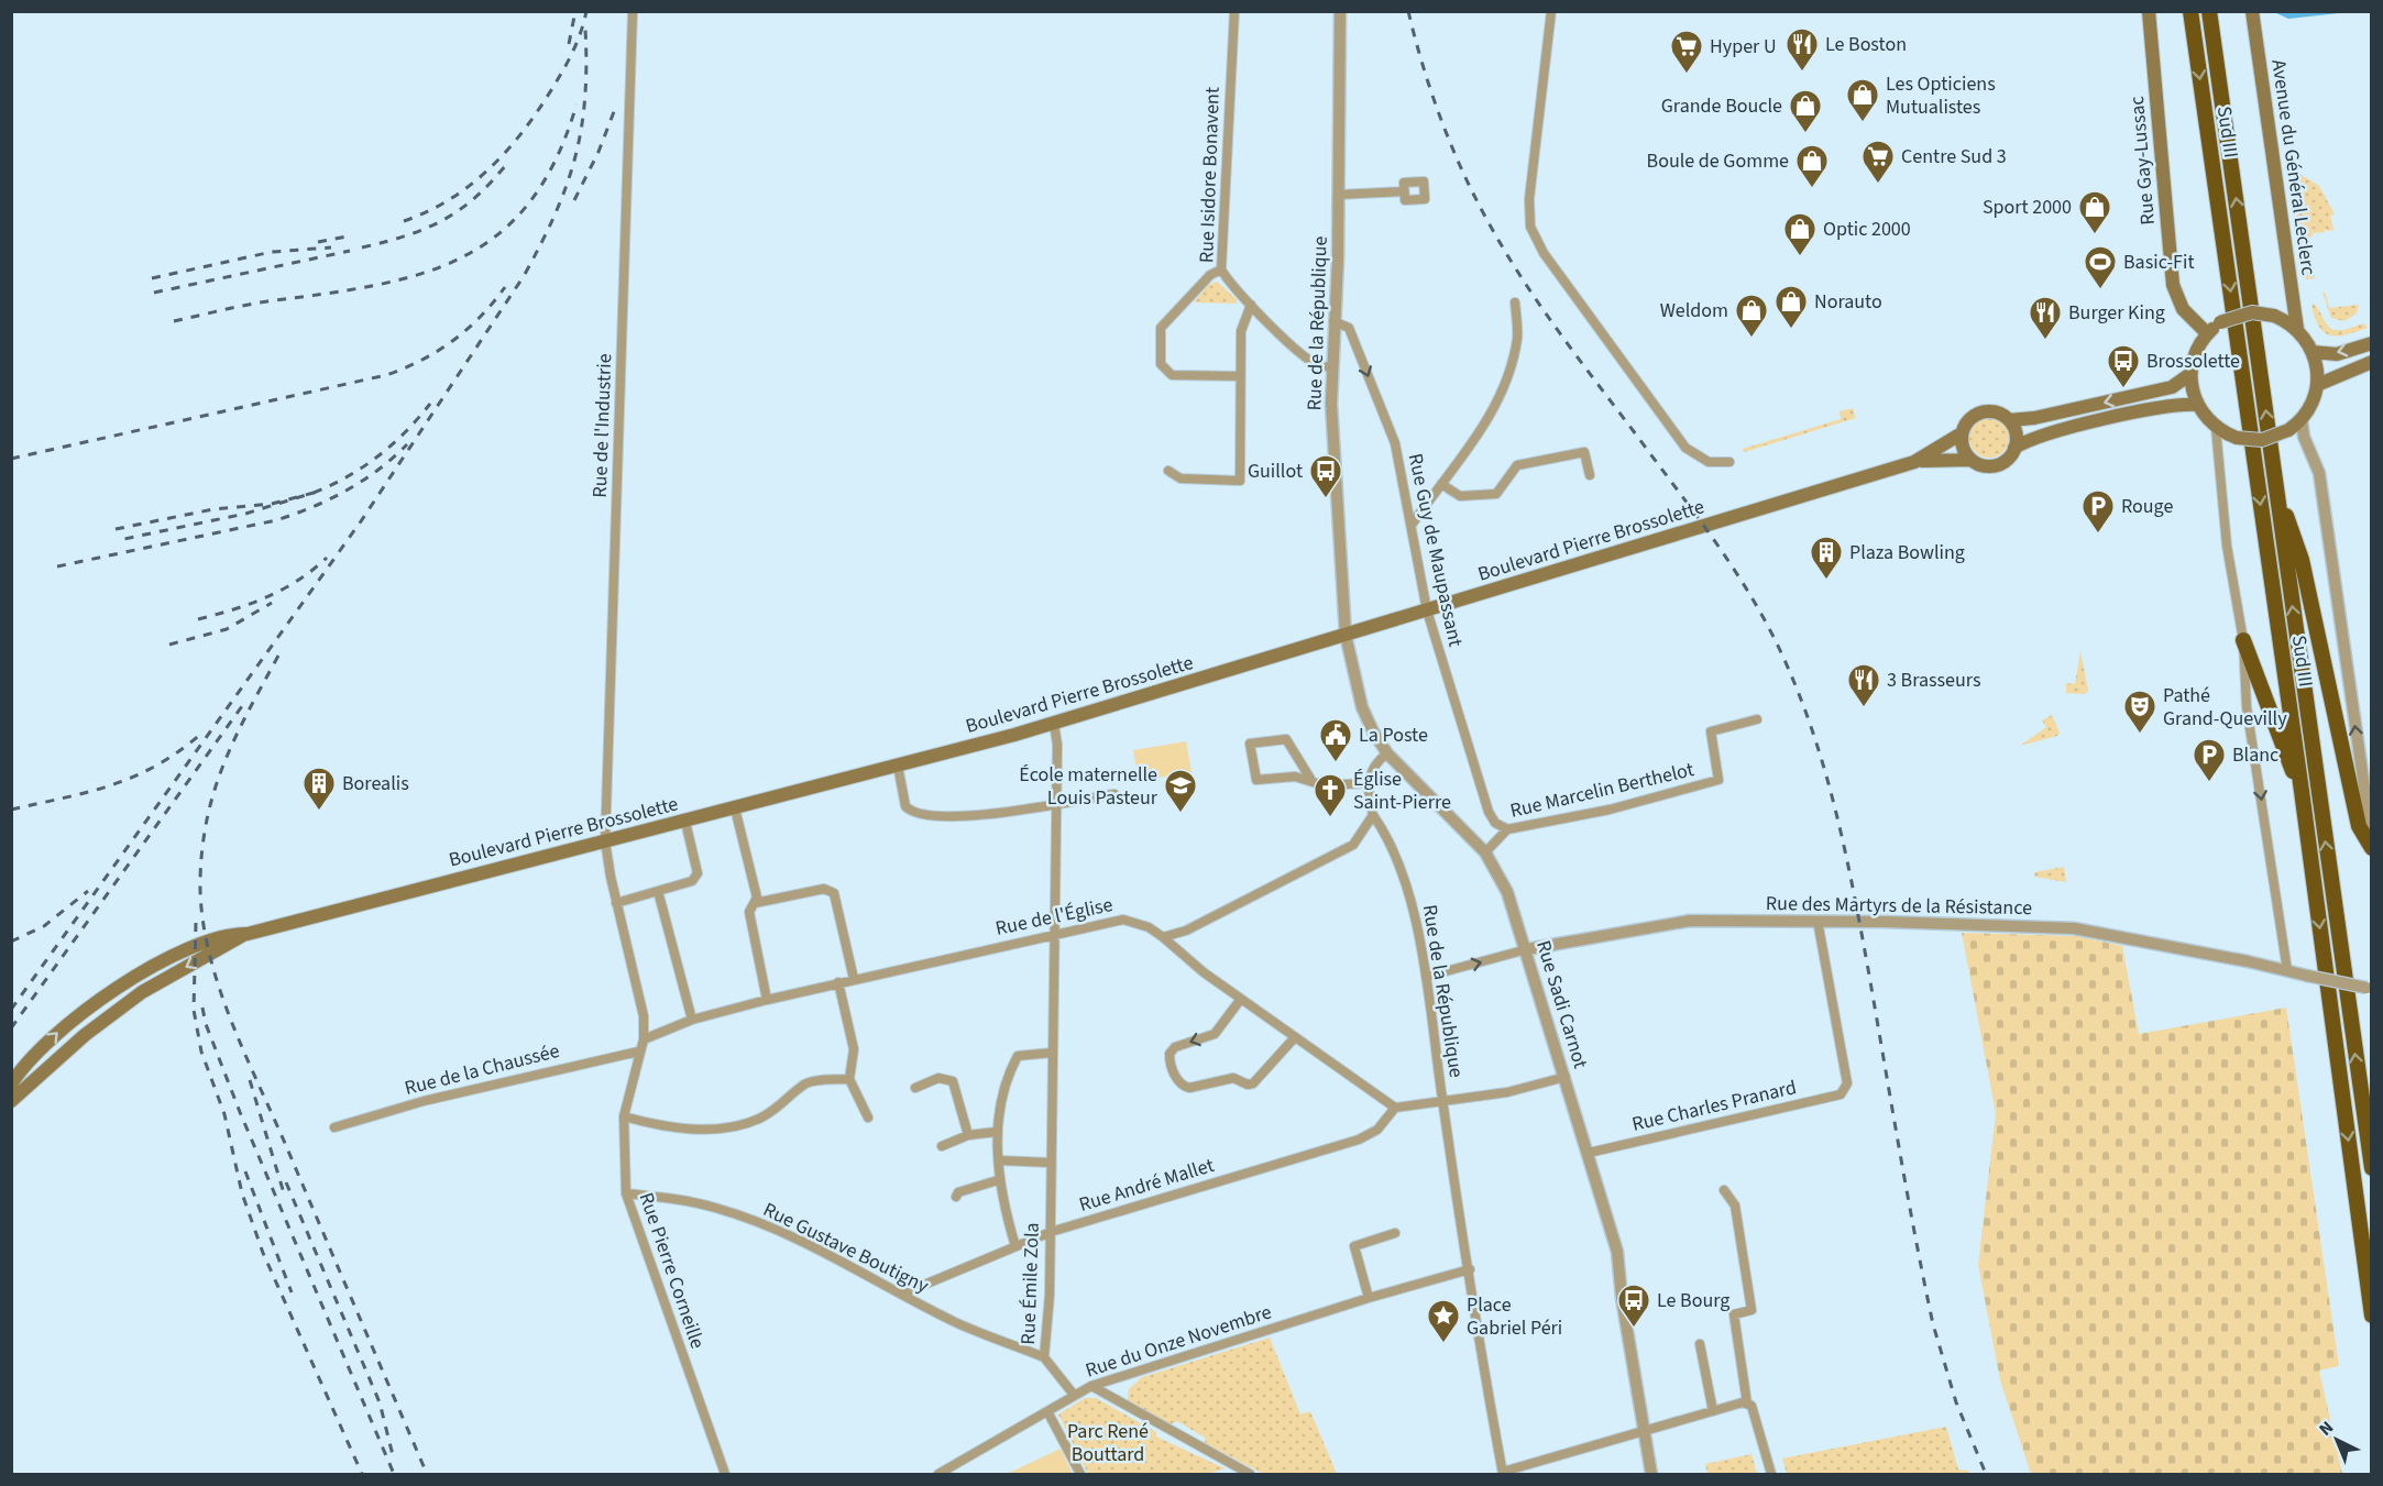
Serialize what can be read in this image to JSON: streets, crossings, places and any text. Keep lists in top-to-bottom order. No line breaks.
{"streets":{"highway":["Sud III"],"main road":["Rue Gay-Lussac","Avenue du Général Leclerc","Boulevard Pierre Brossolette"],"street":["Rue Isidore Bonavent","Rue de la République","Rue de l'Industrie","Rue Guy de Maupassant","Rue Marcelin Berthelot","Rue des Martyrs de la Résistance","Rue de l'Église","Rue Sadi Carnot","Rue de la Chaussée","Rue Charles Pranard","Rue André Mallet","Rue Gustave Boutigny","Rue Pierre Corneille","Rue Émile Zola","Rue du Onze Novembre"]},"crossings":[["Rue Gay-Lussac","Avenue du Général Leclerc"],["Rue Isidore Bonavent","Rue de la République"],["Rue de la République","Boulevard Pierre Brossolette"],["Rue de la République","Rue Guy de Maupassant"],["Rue de la République","Rue des Martyrs de la Résistance"],["Rue de la République","Rue Sadi Carnot"],["Rue de la République","Rue du Onze Novembre"],["Rue de l'Industrie","Boulevard Pierre Brossolette"],["Rue de l'Industrie","Rue Pierre Corneille"],["Boulevard Pierre Brossolette","Rue Guy de Maupassant"],["Boulevard Pierre Brossolette","Rue Sadi Carnot"],["Boulevard Pierre Brossolette","Rue Pierre Corneille"],["Boulevard Pierre Brossolette","Rue Émile Zola"],["Rue Guy de Maupassant","Rue Marcelin Berthelot"],["Rue Marcelin Berthelot","Rue Sadi Carnot"],["Rue des Martyrs de la Résistance","Rue Sadi Carnot"],["Rue des Martyrs de la Résistance","Rue Charles Pranard"],["Rue de l'Église","Rue André Mallet"],["Rue de l'Église","Rue Pierre Corneille"],["Rue de l'Église","Rue Émile Zola"],["Rue Sadi Carnot","Rue Charles Pranard"],["Rue de la Chaussée","Rue Pierre Corneille"],["Rue André Mallet","Rue Gustave Boutigny"],["Rue André Mallet","Rue Émile Zola"],["Rue Gustave Boutigny","Rue Pierre Corneille"],["Rue Gustave Boutigny","Rue Émile Zola"],["Rue Émile Zola","Rue du Onze Novembre"]],"one_way":["Rue Guy de Maupassant"],"parks":["Parc René Bouttard"],"places":{"restaurant":["Le Boston","Burger King","3 Brasseurs"],"supermarket":["Hyper U","Centre Sud 3"],"shop":["Les Opticiens Mutualistes","Grande Boucle","Boule de Gomme","Sport 2000","Optic 2000","Norauto","Weldom"],"sports":["Basic-Fit"],"bus stop":["Brossolette","Guillot","Le Bourg"],"parking":["Rouge","Blanc"],"building":["Plaza Bowling","Borealis"],"theatre":["Pathé Grand-Quevilly"],"public building":["La Poste"],"school or university":["École maternelle Louis Pasteur"],"church":["Église Saint-Pierre"],"place":["Place Gabriel Péri"]},"north":"top left"}
